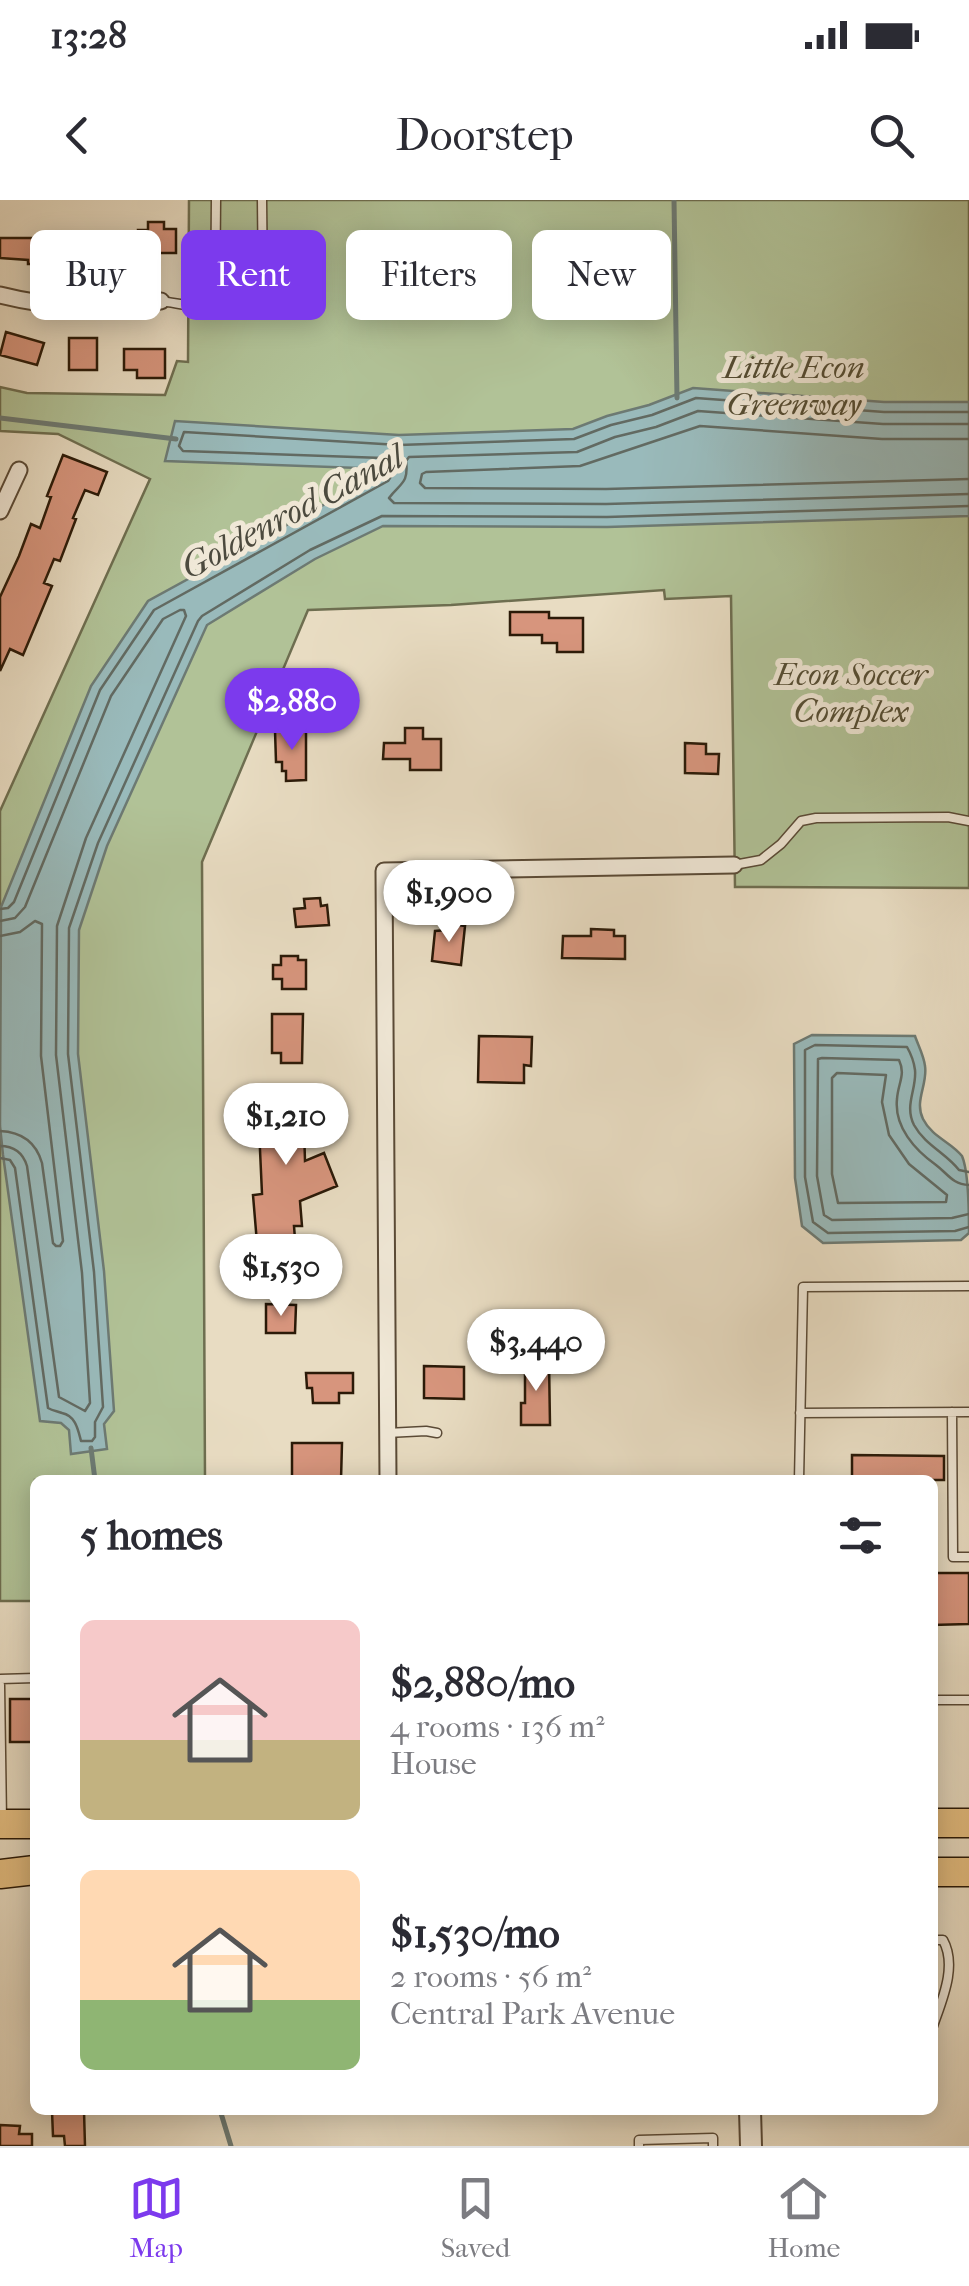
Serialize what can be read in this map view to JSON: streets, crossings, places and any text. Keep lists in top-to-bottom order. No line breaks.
{"water":["Goldenrod Canal"],"parks":["Little Econ Greenway","Econ Soccer Complex"],"page":{"status":"13:28","header":"Doorstep","chip":["Buy","Rent","Filters","New"],"price":["$2,880","$1,900","$1,210","$1,530","$3,440"],"heading":"5 homes","list":[{"name":"$2,880/mo","note":"4 rooms · 136 m² · House"},{"name":"$1,530/mo","note":"2 rooms · 56 m² · Central Park Avenue"}],"tabs":["Map","Saved","Home"]}}
